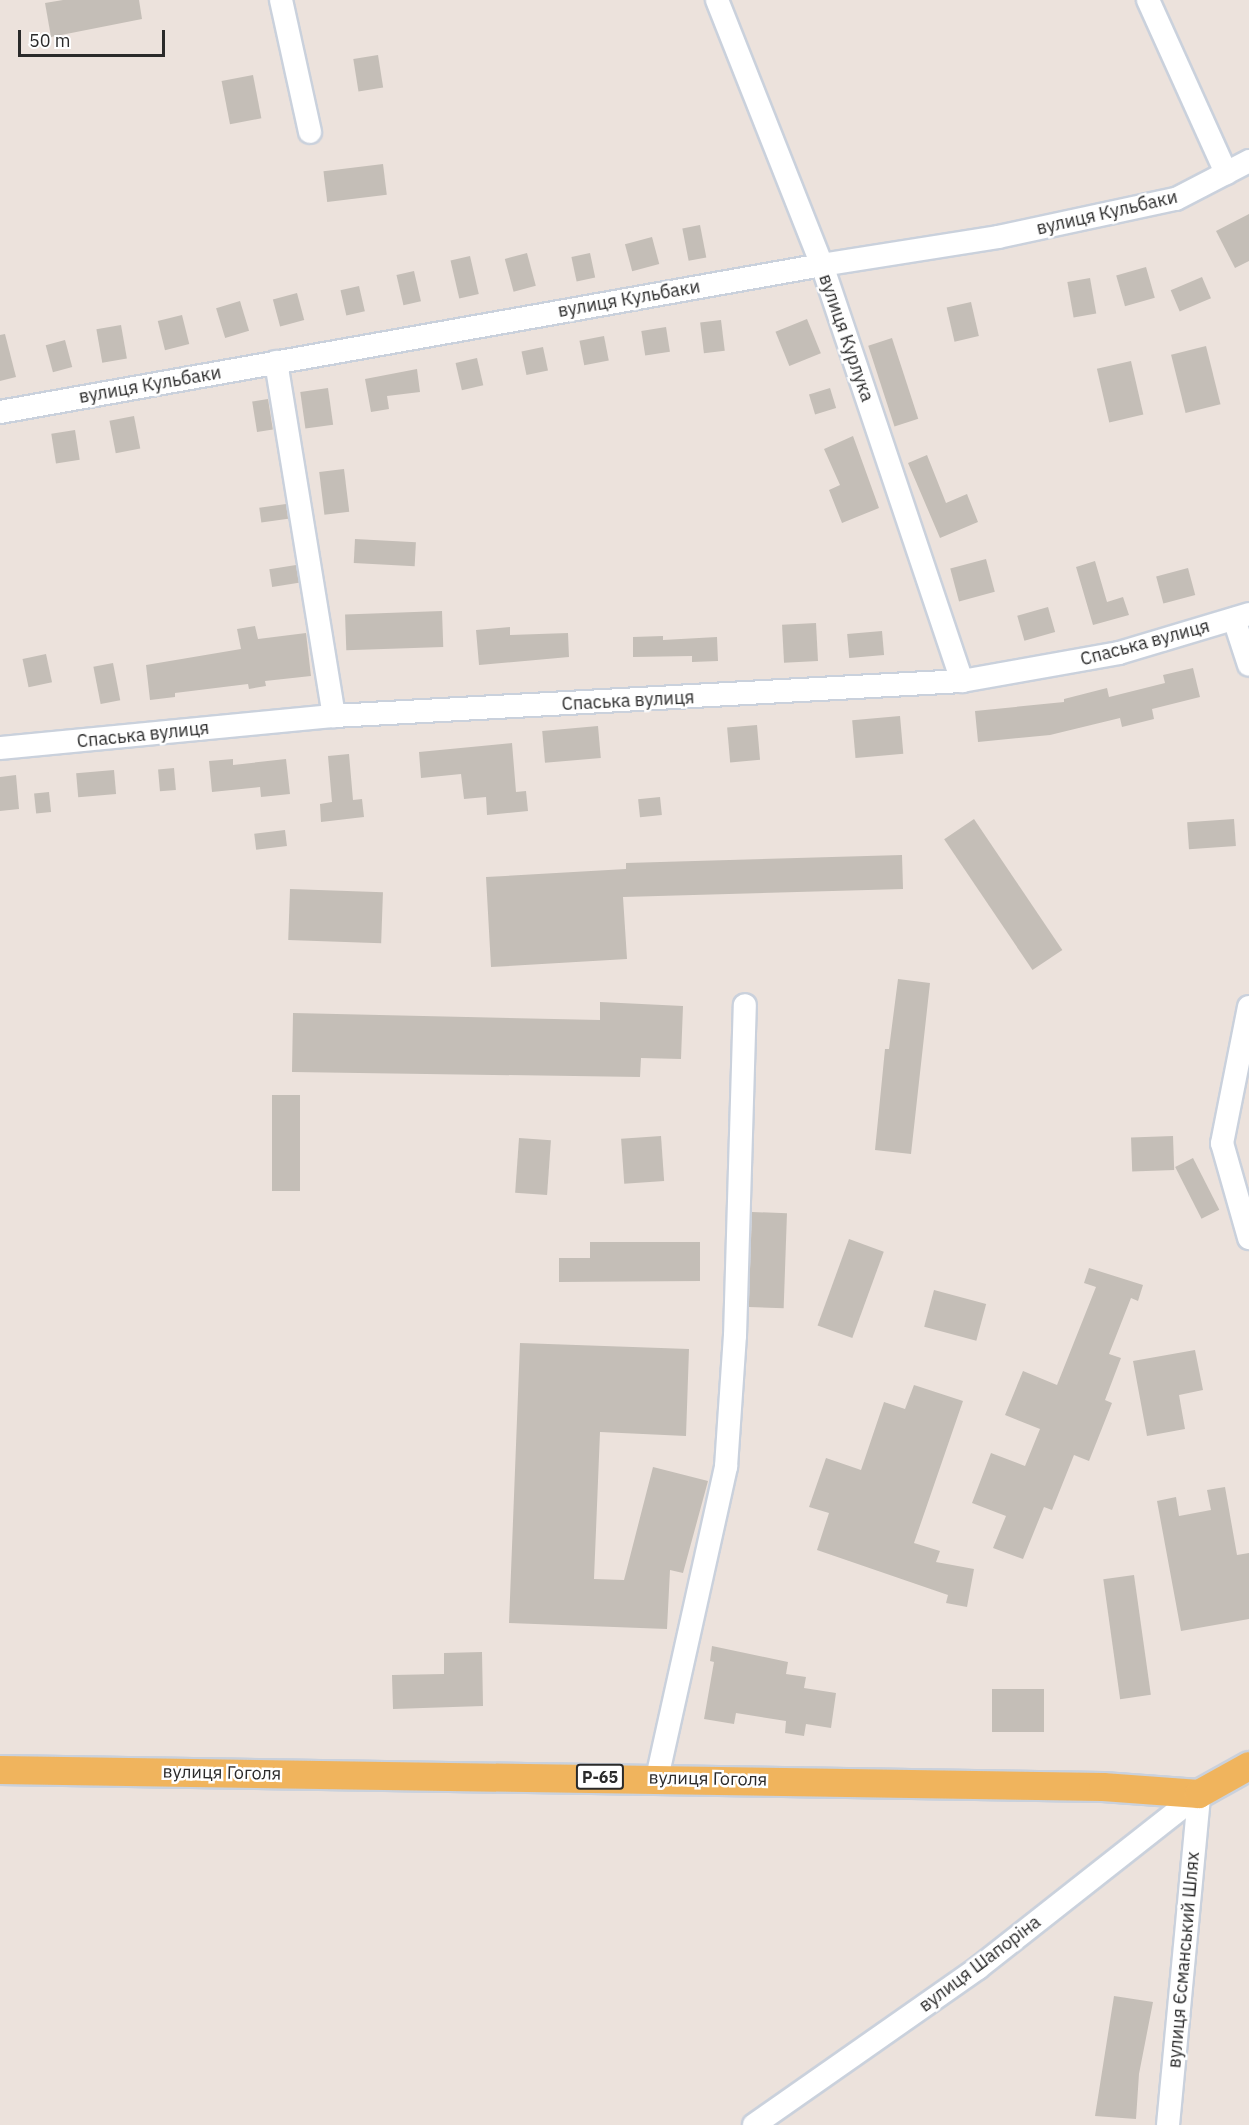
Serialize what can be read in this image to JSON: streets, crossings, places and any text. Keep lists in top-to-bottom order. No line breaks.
{"streets":{"main road":["вулиця Гоголя","Р-65"],"street":["вулиця Кульбаки","вулиця Курлука","Спаська вулиця","вулиця Єсманський Шлях","вулиця Шапоріна"]},"crossings":[["вулиця Кульбаки","вулиця Курлука"],["вулиця Курлука","Спаська вулиця"],["вулиця Гоголя","вулиця Єсманський Шлях"],["вулиця Гоголя","вулиця Шапоріна"],["вулиця Єсманський Шлях","вулиця Шапоріна"]],"scale_bar":"50 m"}
